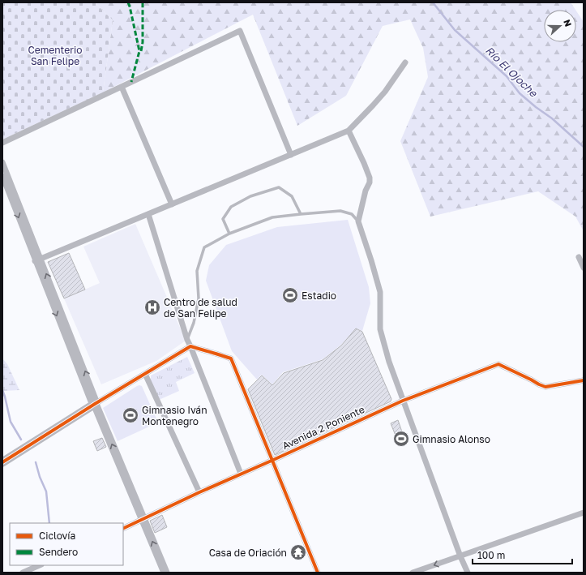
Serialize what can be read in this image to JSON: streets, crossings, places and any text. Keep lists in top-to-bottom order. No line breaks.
{"streets":{"street":["Avenida 2 Poniente"]},"water":["Río El Ojoche"],"parks":["Cementerio San Felipe"],"places":{"sports":["Estadio","Gimnasio Iván Montenegro","Gimnasio Alonso"],"hospital":["Centro de salud de San Felipe"],"temple":["Casa de Oriación"]},"legend":["Ciclovía","Sendero"],"scale_bar":"100 m","north":"right"}
